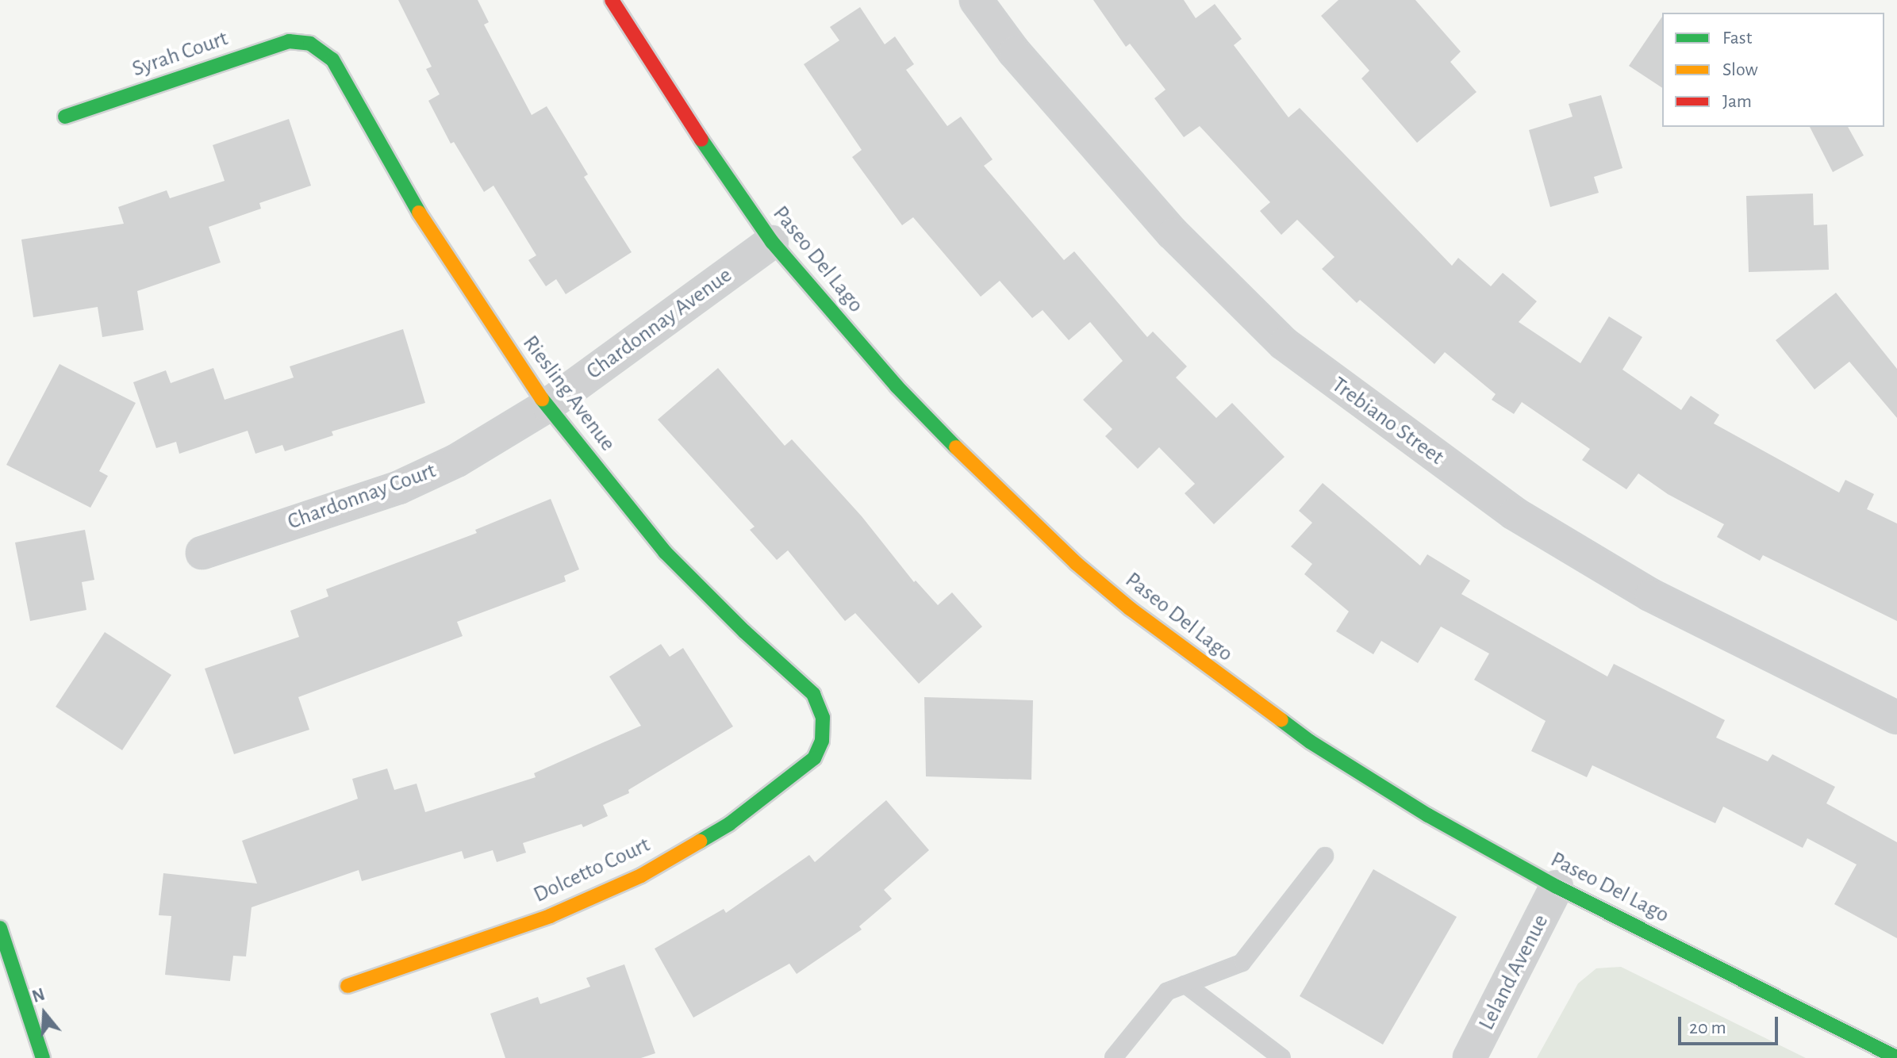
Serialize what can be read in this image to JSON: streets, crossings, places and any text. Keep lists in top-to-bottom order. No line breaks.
{"streets":{"street":["Syrah Court","Paseo Del Lago","Chardonnay Avenue","Riesling Avenue","Trebiano Street","Chardonnay Court","Dolcetto Court","Leland Avenue"]},"crossings":[["Syrah Court","Riesling Avenue"],["Paseo Del Lago","Chardonnay Avenue"],["Paseo Del Lago","Leland Avenue"],["Chardonnay Avenue","Riesling Avenue"],["Chardonnay Avenue","Chardonnay Court"],["Riesling Avenue","Chardonnay Court"],["Riesling Avenue","Dolcetto Court"]],"legend":["Fast","Slow","Jam"],"scale_bar":"20 m","north":"top"}
